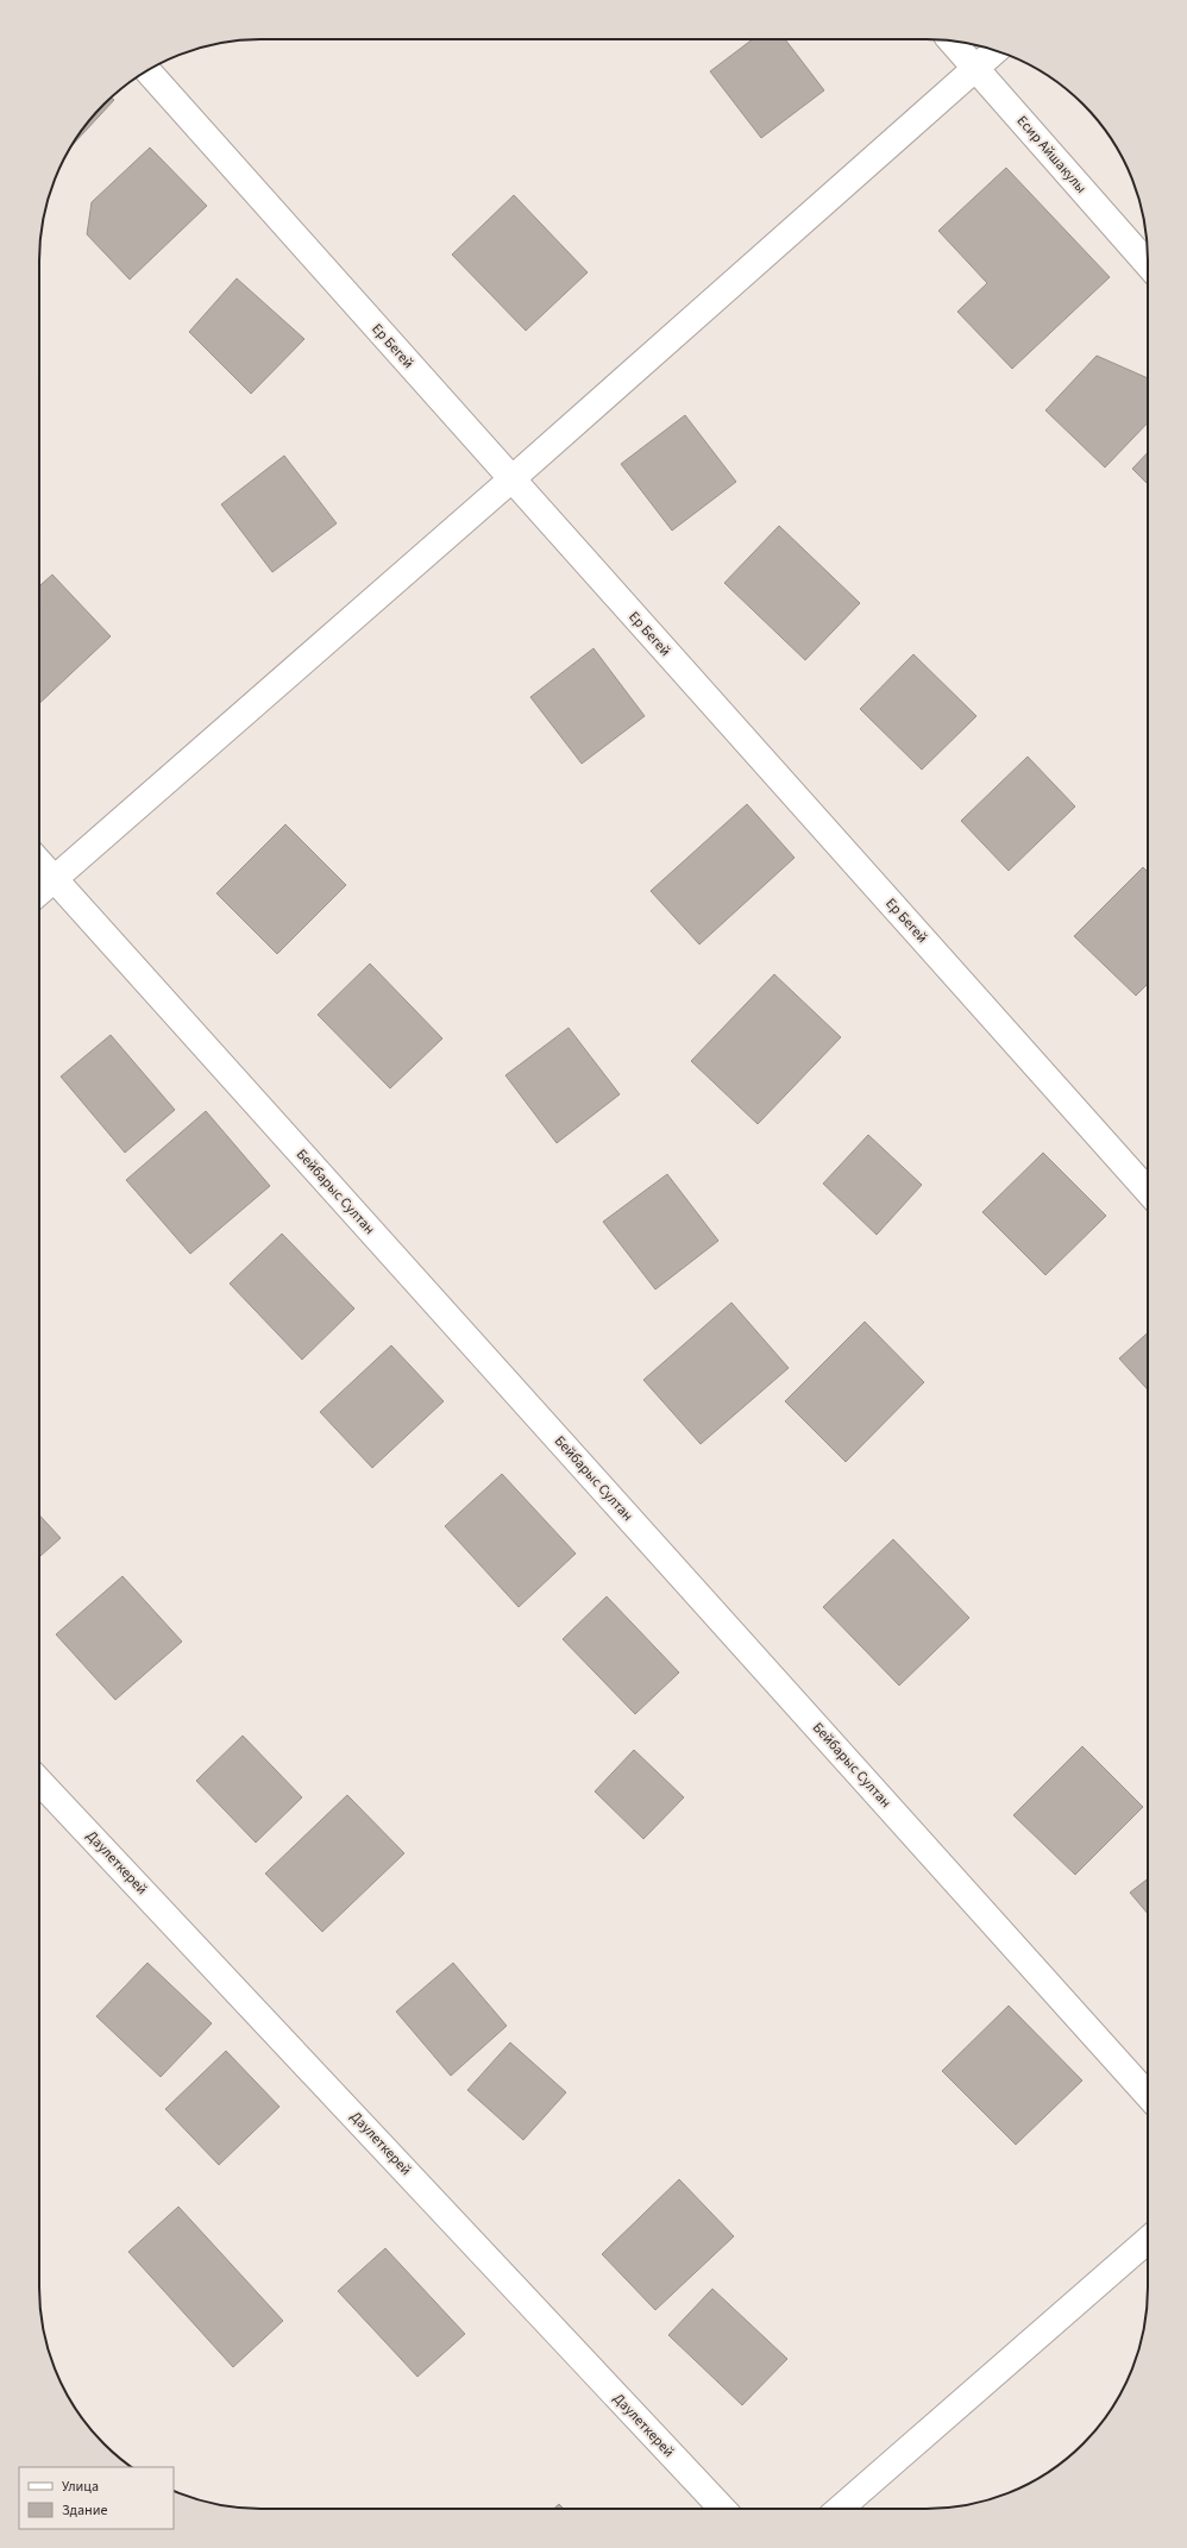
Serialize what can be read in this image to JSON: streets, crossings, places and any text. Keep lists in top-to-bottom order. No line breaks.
{"streets":{"street":["Есир Айшакулы","Ер Бегей","Бейбарыс Султан","Даулеткерей"]},"legend":["Улица","Здание"]}
